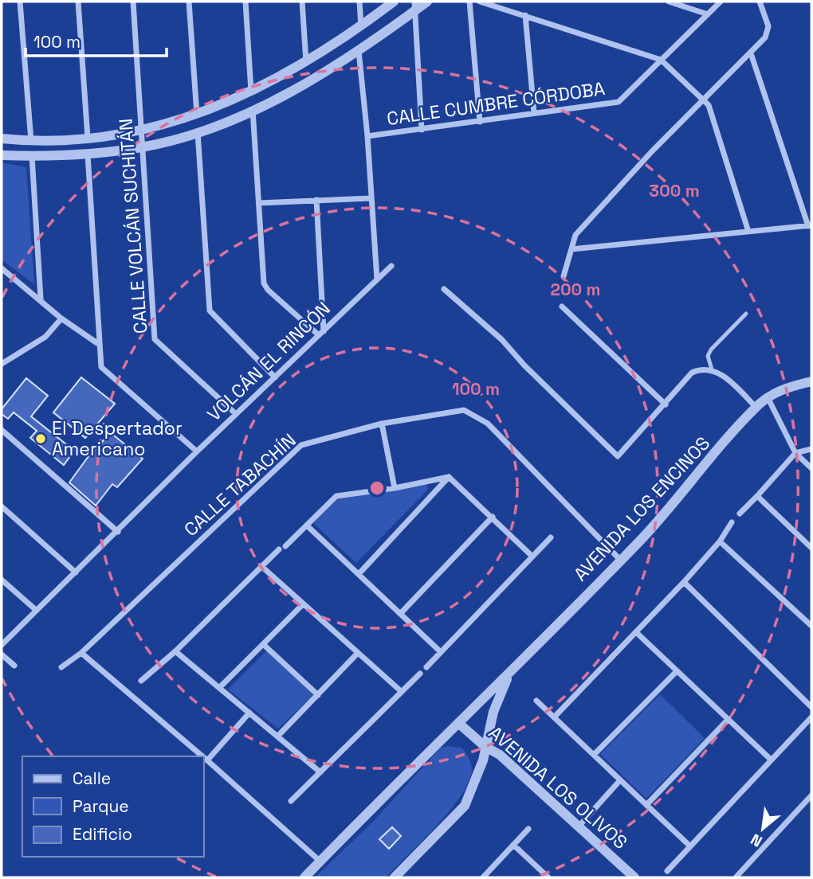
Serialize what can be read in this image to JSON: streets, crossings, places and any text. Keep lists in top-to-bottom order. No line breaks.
{"streets":{"street":["CALLE CUMBRE CÓRDOBA","CALLE VOLCÁN SUCHITÁN","VOLCÁN EL RINCÓN","CALLE TABACHÍN","AVENIDA LOS ENCINOS","AVENIDA LOS OLIVOS"]},"crossings":[["CALLE VOLCÁN SUCHITÁN","VOLCÁN EL RINCÓN"],["CALLE TABACHÍN","AVENIDA LOS ENCINOS"],["AVENIDA LOS ENCINOS","AVENIDA LOS OLIVOS"]],"places":["El Despertador Americano"],"legend":["Calle","Parque","Edificio"],"scale_bar":"100 m","north":"bottom left","rings":["300 m","200 m","100 m"]}
